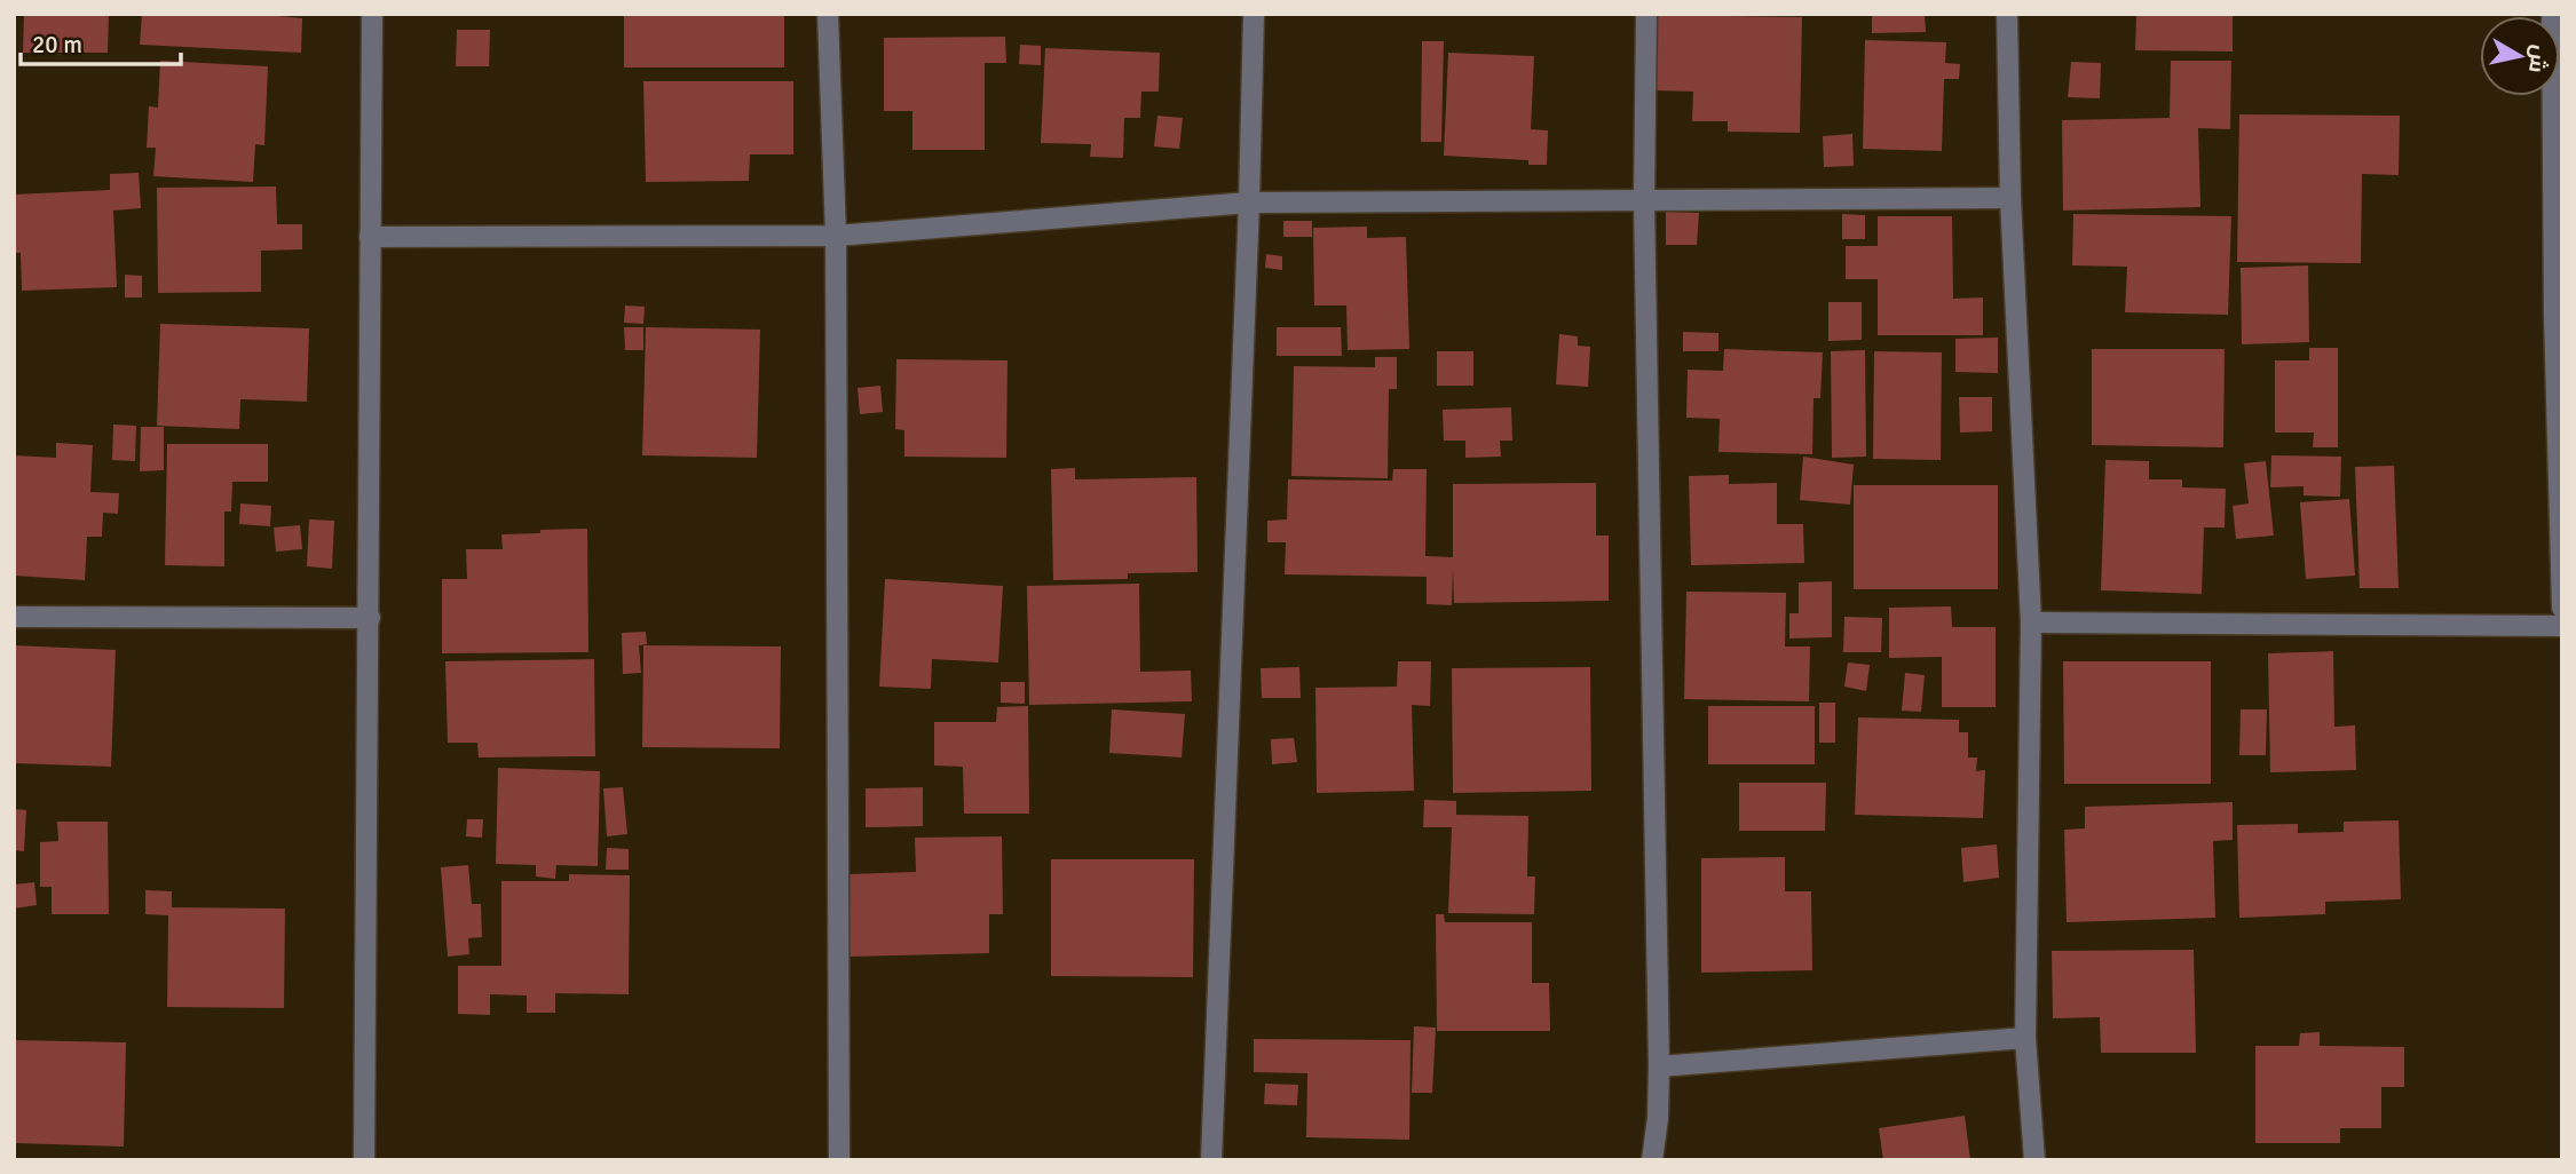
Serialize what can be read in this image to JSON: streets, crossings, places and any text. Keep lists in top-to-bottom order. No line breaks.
{"scale_bar":"20 m","north":"right"}
